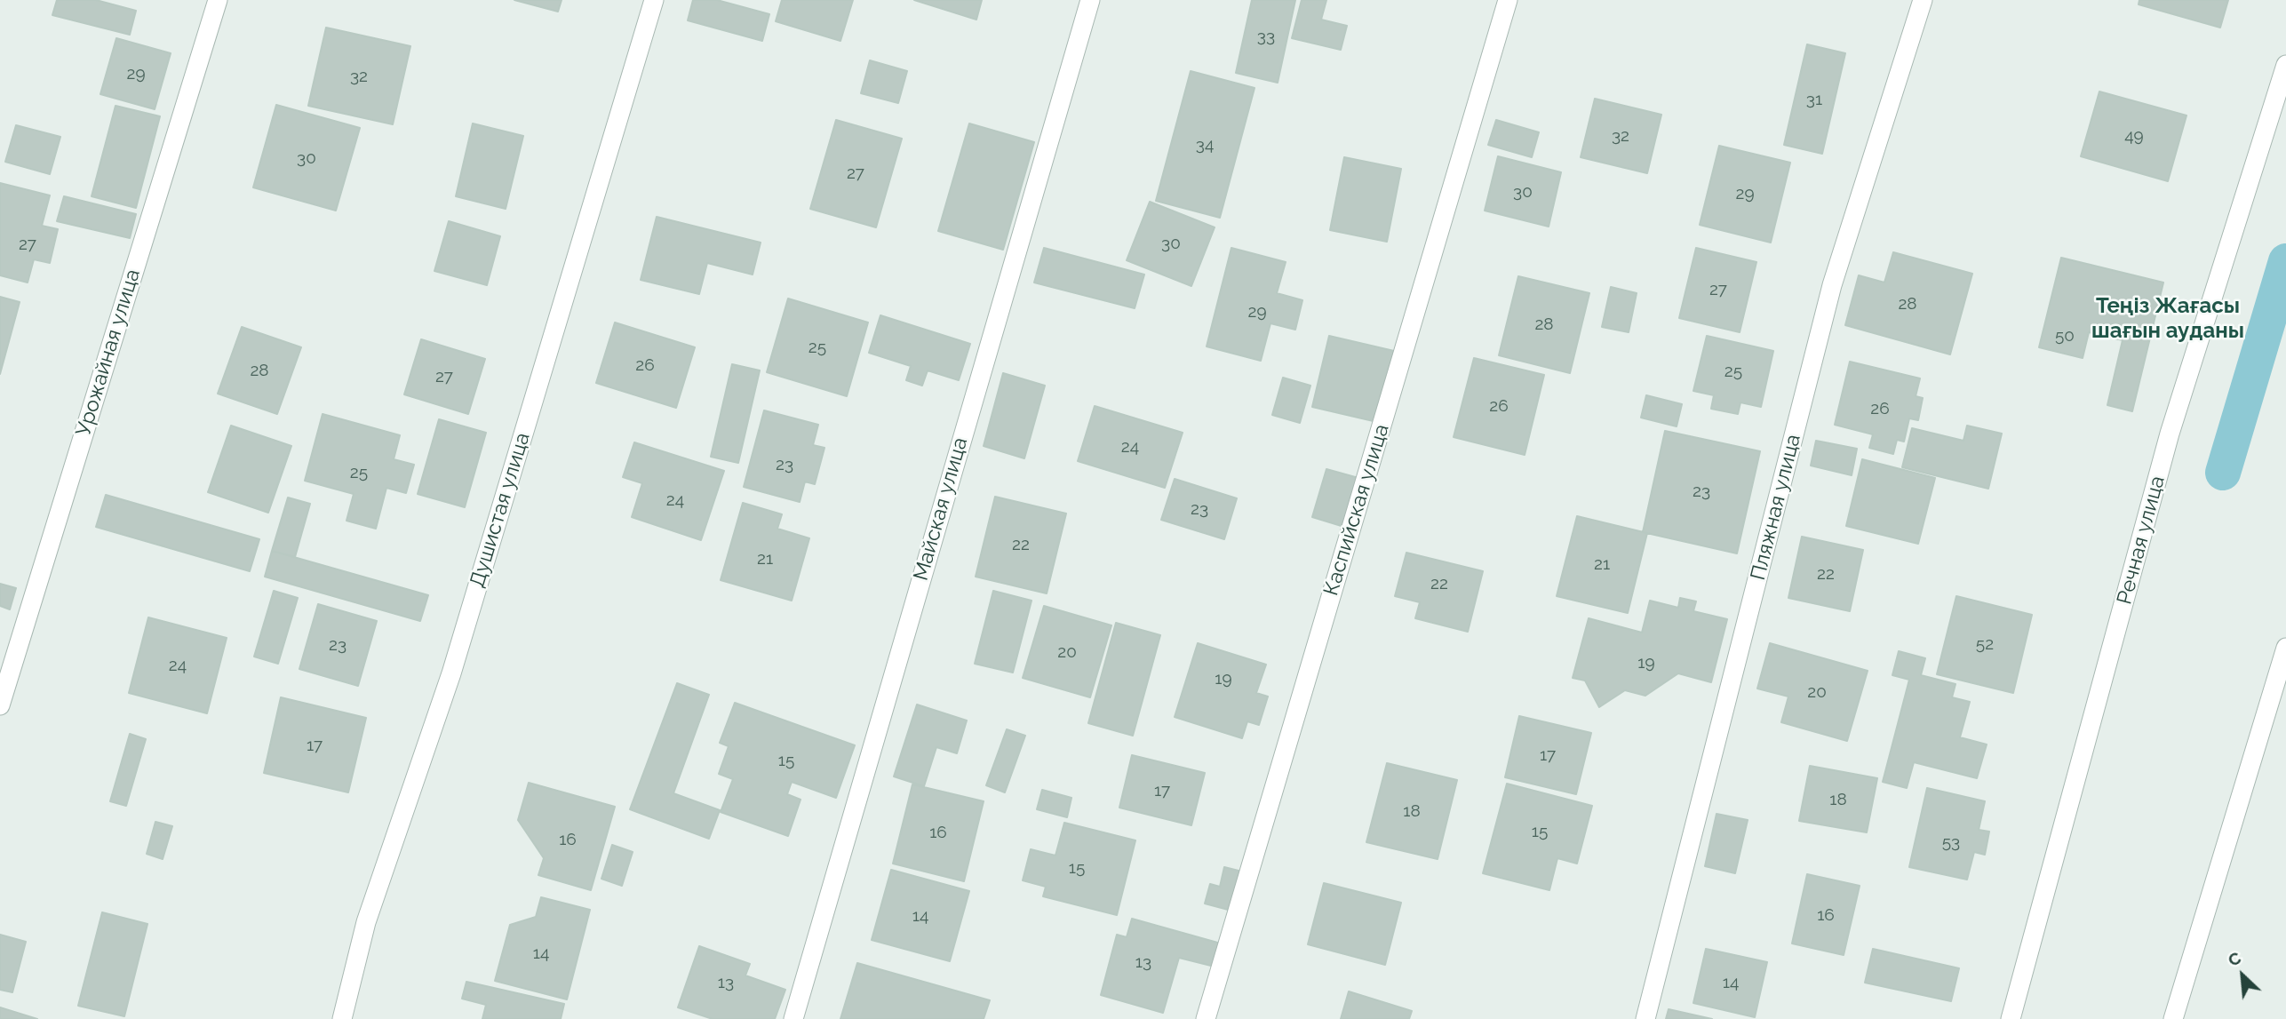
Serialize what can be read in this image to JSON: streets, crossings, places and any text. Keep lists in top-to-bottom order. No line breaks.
{"streets":{"street":["Урожайная улица","Пляжная улица","Майская улица","Душистая улица","Каспийская улица","Речная улица"]},"districts":["Теңіз Жағасы шағын ауданы"],"house_numbers":["33","29","32","31","32","49","34","30","27","30","29","30","27","27","28","29","28","50","25","26","28","25","27","26","26","24","23","25","23","24","23","22","21","21","22","22","52","23","20","19","24","19","20","17","17","15","17","18","18","15","16","16","53","15","16","14","14","13","13","14"],"north":"top left"}
